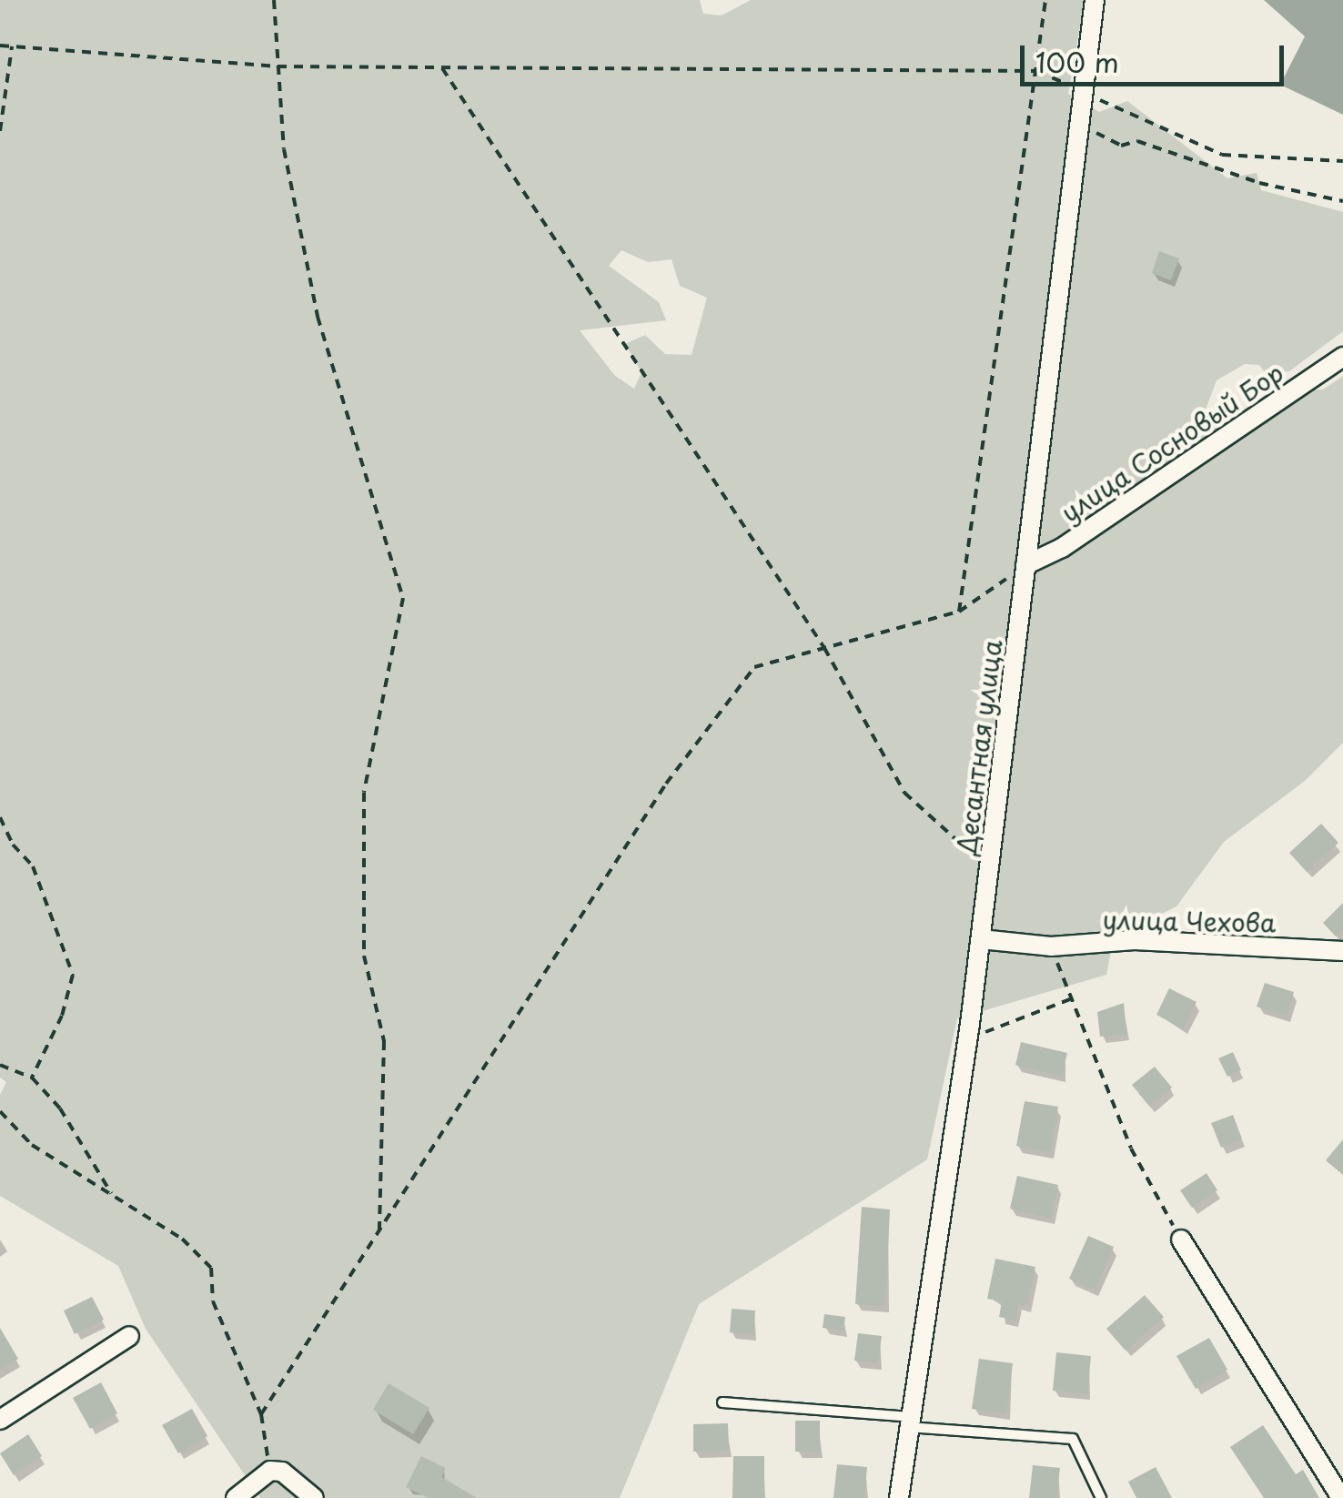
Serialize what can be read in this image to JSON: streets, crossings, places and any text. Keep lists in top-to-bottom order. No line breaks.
{"streets":{"street":["улица Сосновый Бор","Десантная улица","улица Чехова"]},"crossings":[["улица Сосновый Бор","Десантная улица"],["Десантная улица","улица Чехова"]],"scale_bar":"100 m"}
